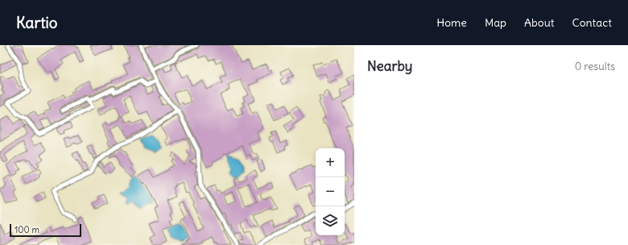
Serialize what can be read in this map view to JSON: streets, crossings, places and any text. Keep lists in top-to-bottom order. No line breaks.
{"scale_bar":"100 m","page":{"header":"Kartio","nav":["Home","Map","About","Contact"],"heading":["Nearby","0 results"],"map_buttons":["+","−"],"scale":"100 m"}}
